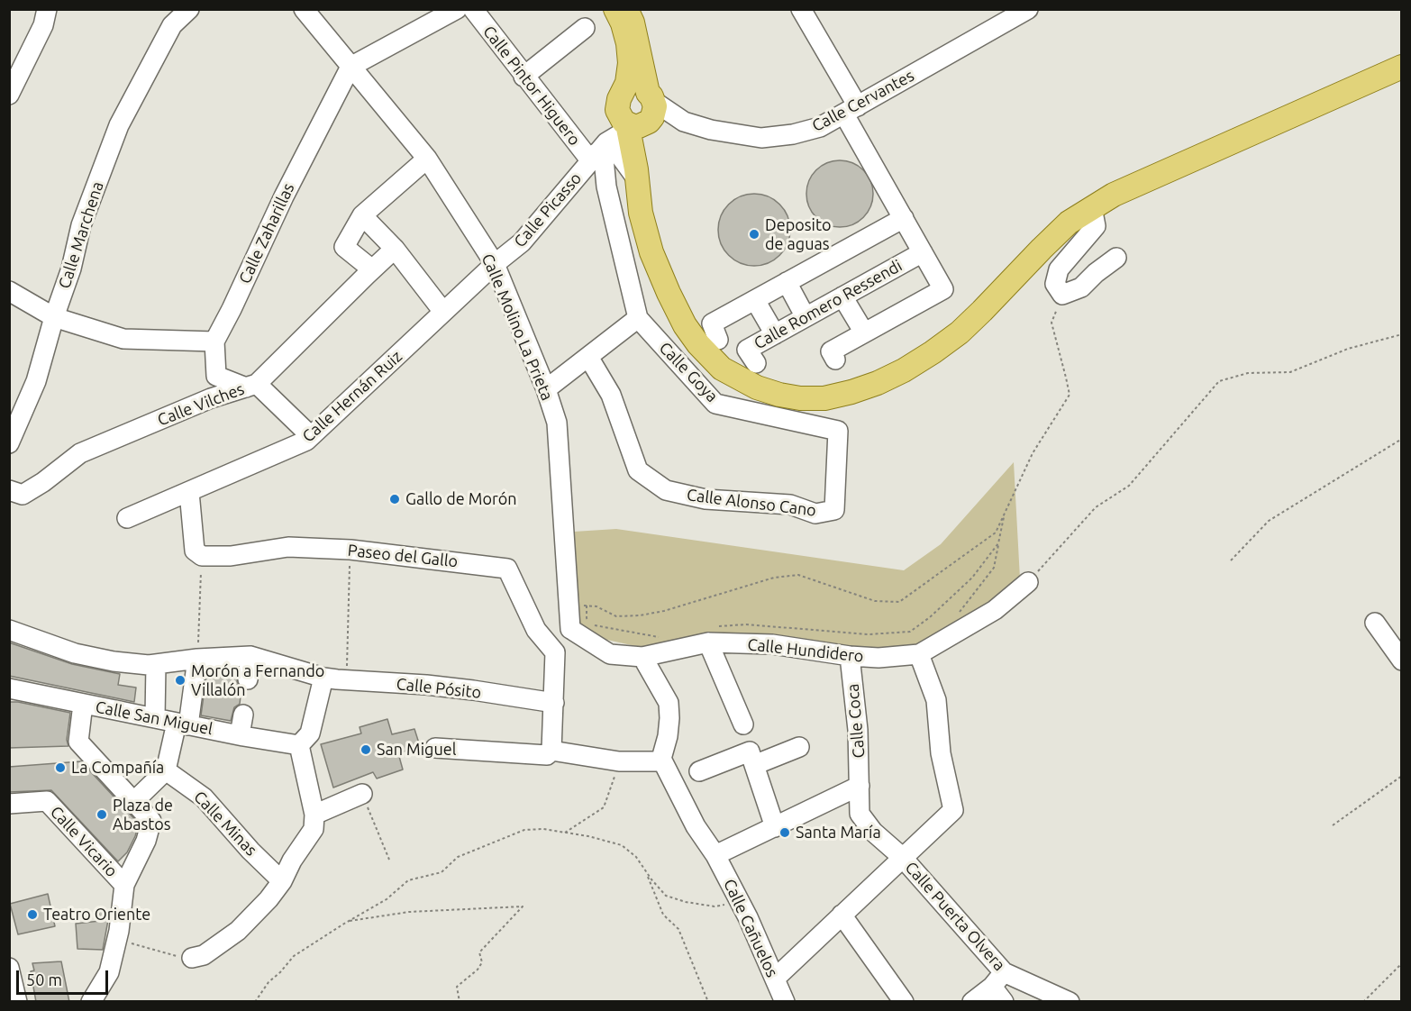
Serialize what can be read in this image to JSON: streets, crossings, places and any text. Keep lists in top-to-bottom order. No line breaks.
{"streets":{"street":["Calle Pintor Higuero","Calle Cervantes","Calle Picasso","Calle Zaharillas","Calle Marchena","Calle Romero Ressendi","Calle Molino La Prieta","Calle Goya","Calle Hernán Ruiz","Calle Vilches","Calle Alonso Cano","Paseo del Gallo","Calle Hundidero","Calle Pósito","Calle San Miguel","Calle Coca","Calle Minas","Calle Vicario","Calle Puerta Olvera","Calle Cañuelos"]},"crossings":[["Calle Pintor Higuero","Calle Picasso"],["Calle Pintor Higuero","Calle Goya"],["Calle Cervantes","Calle Picasso"],["Calle Picasso","Calle Molino La Prieta"],["Calle Picasso","Calle Goya"],["Calle Picasso","Calle Hernán Ruiz"],["Calle Zaharillas","Calle Molino La Prieta"],["Calle Molino La Prieta","Calle Hernán Ruiz"],["Calle Molino La Prieta","Calle Hundidero"],["Calle Goya","Calle Alonso Cano"],["Calle Hundidero","Calle Coca"],["Calle Coca","Calle Puerta Olvera"]],"places":["Deposito de aguas","Gallo de Morón","Morón a Fernando Villalón","San Miguel","La Compañía","Plaza de Abastos","Santa María","Teatro Oriente"],"scale_bar":"50 m"}
